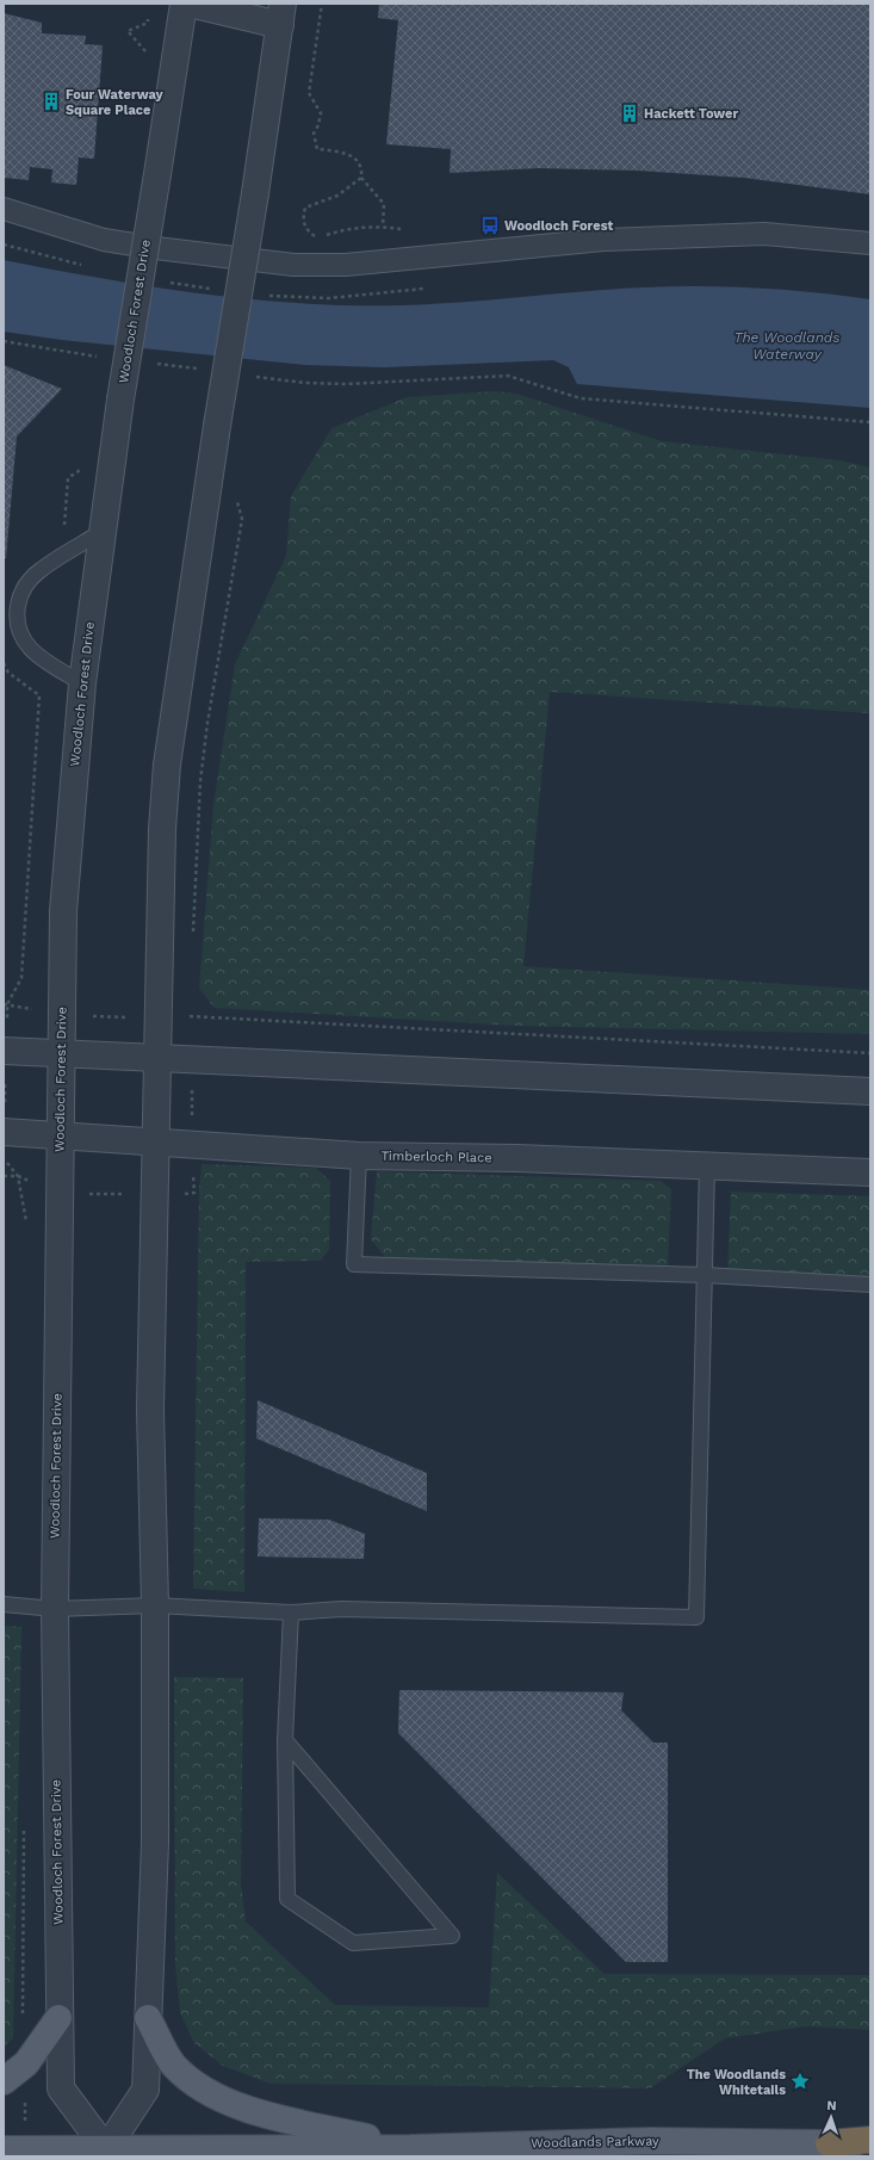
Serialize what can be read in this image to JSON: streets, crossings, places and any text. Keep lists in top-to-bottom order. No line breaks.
{"streets":{"main road":["Woodlands Parkway"],"street":["Woodloch Forest Drive","Timberloch Place"]},"crossings":[["Woodloch Forest Drive","Timberloch Place"],["Woodloch Forest Drive","Woodlands Parkway"]],"water":["The Woodlands Waterway"],"places":{"building":["Four Waterway Square Place","Hackett Tower"],"bus stop":["Woodloch Forest"],"place":["The Woodlands Whitetails"]},"north":"top"}
